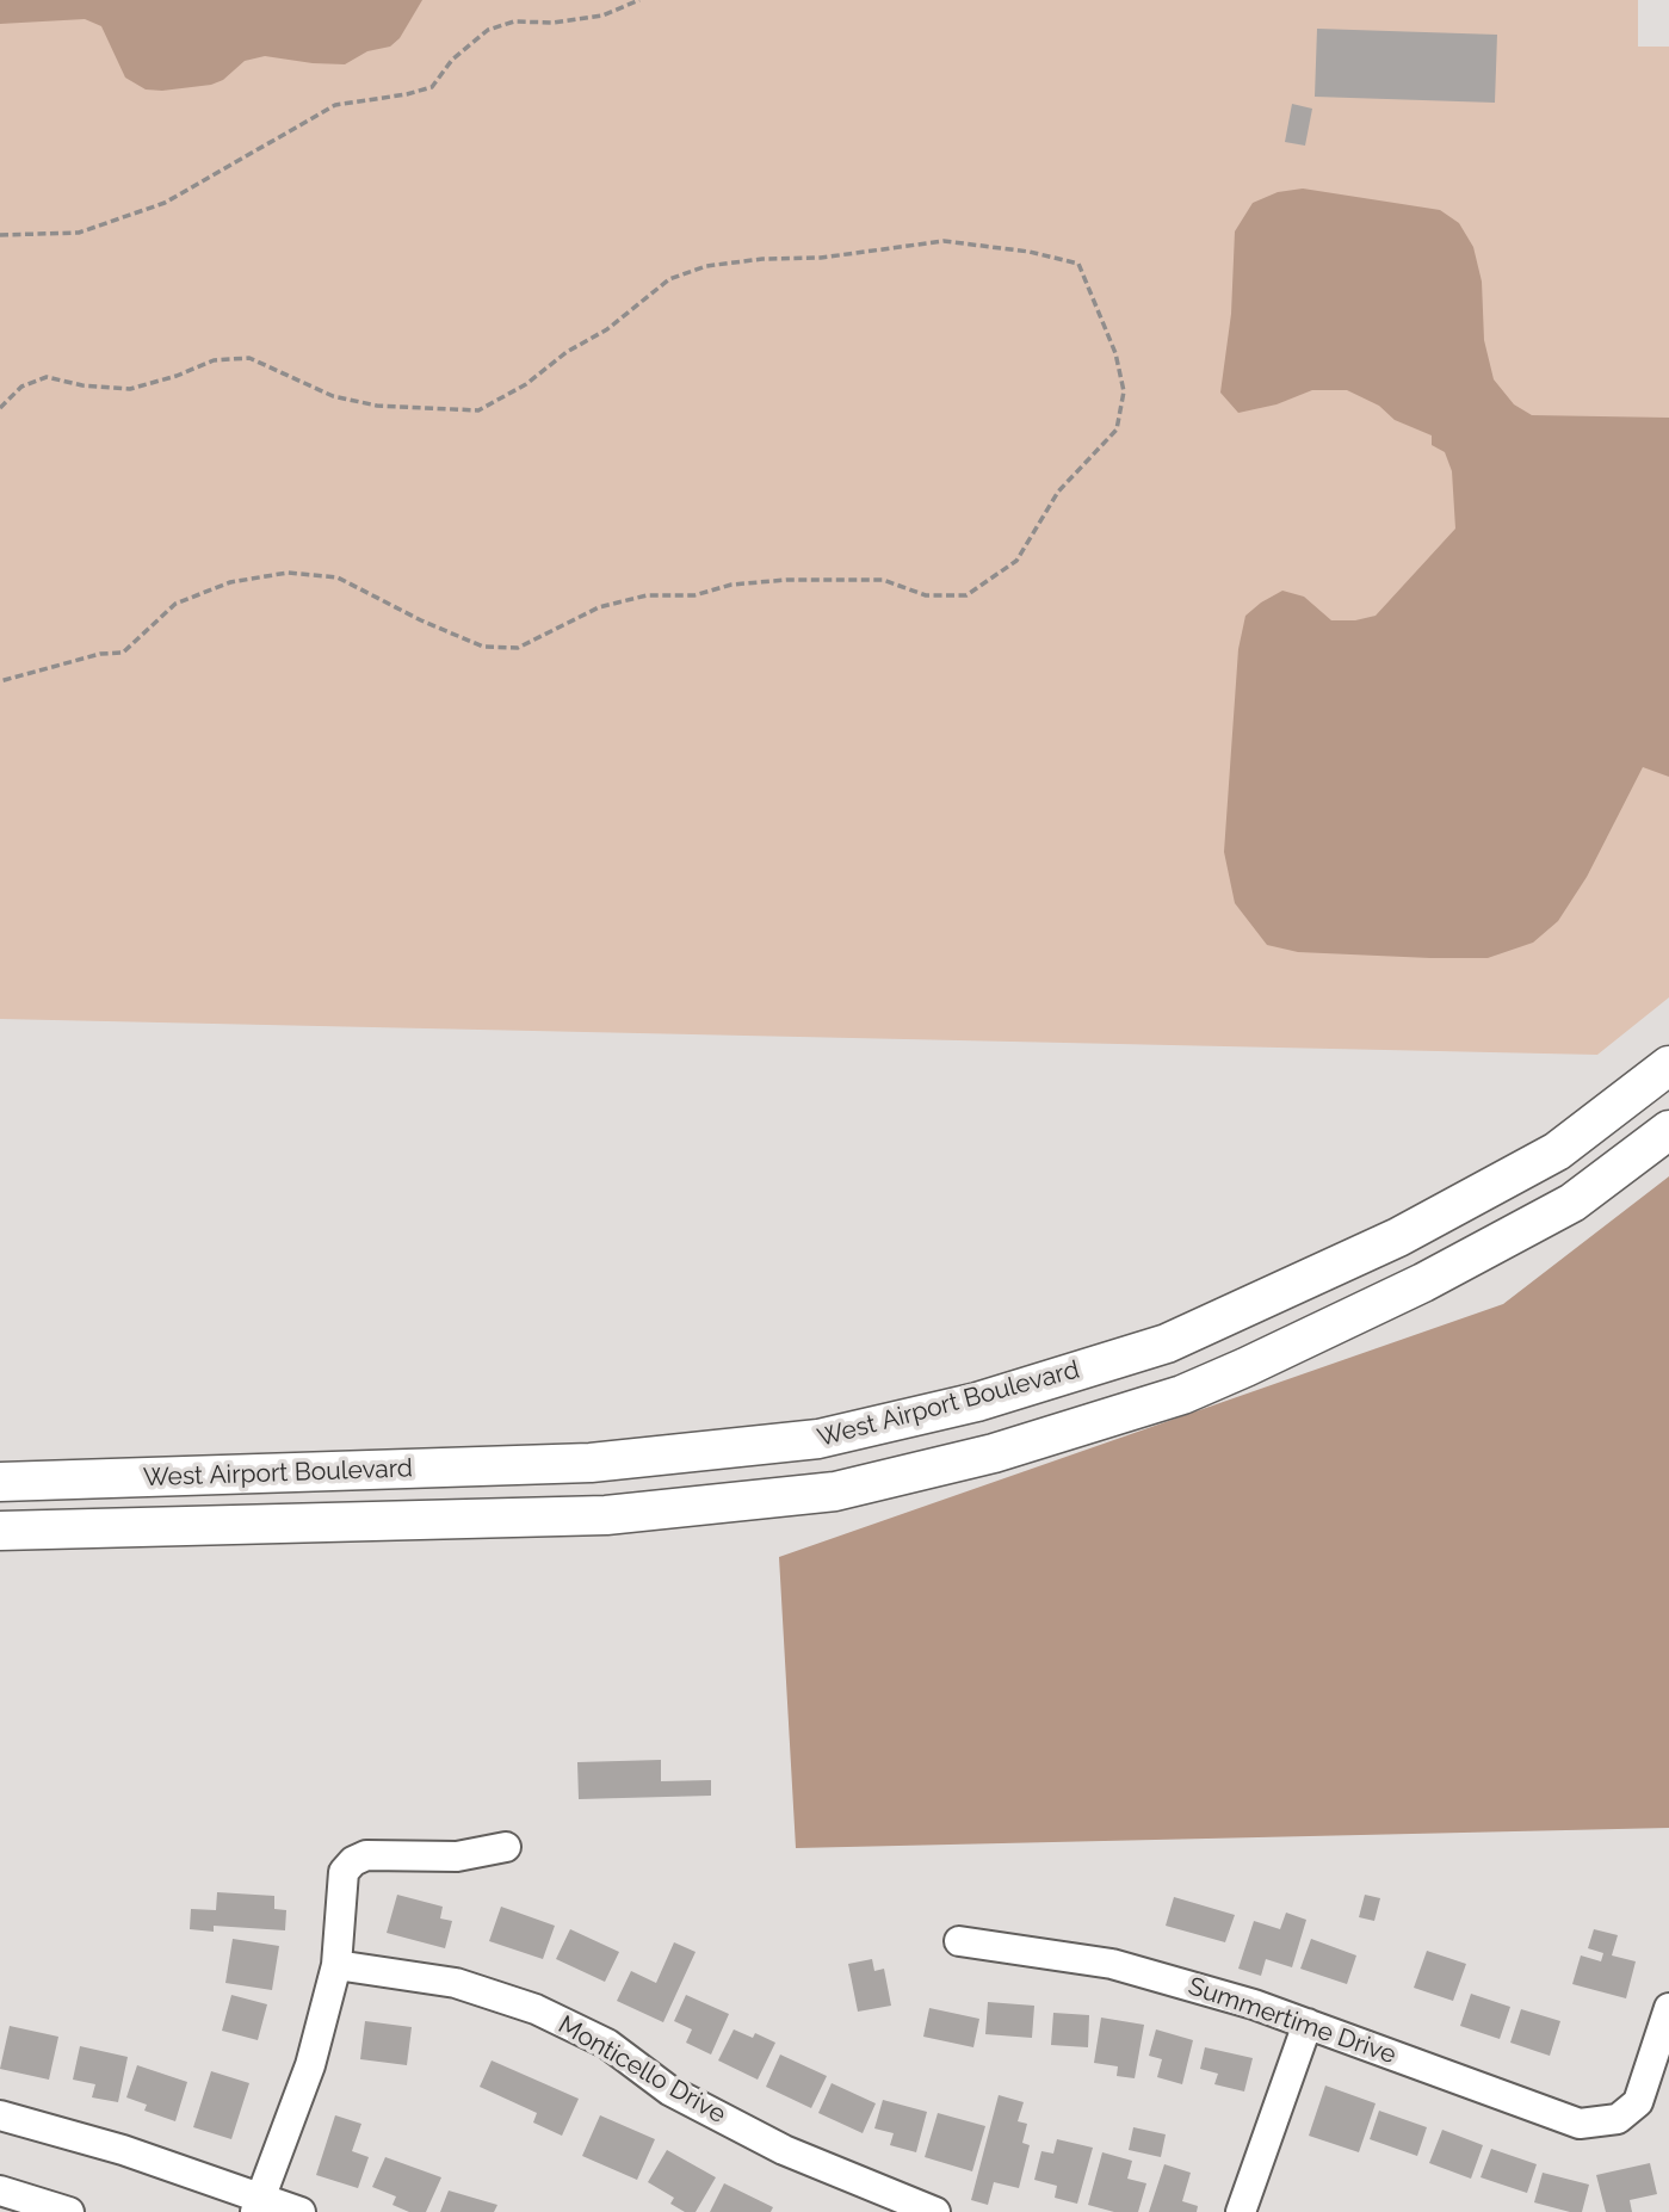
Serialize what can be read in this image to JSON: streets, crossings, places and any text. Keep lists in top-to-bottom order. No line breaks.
{"streets":{"main road":["West Airport Boulevard"],"street":["Summertime Drive","Monticello Drive"]}}
